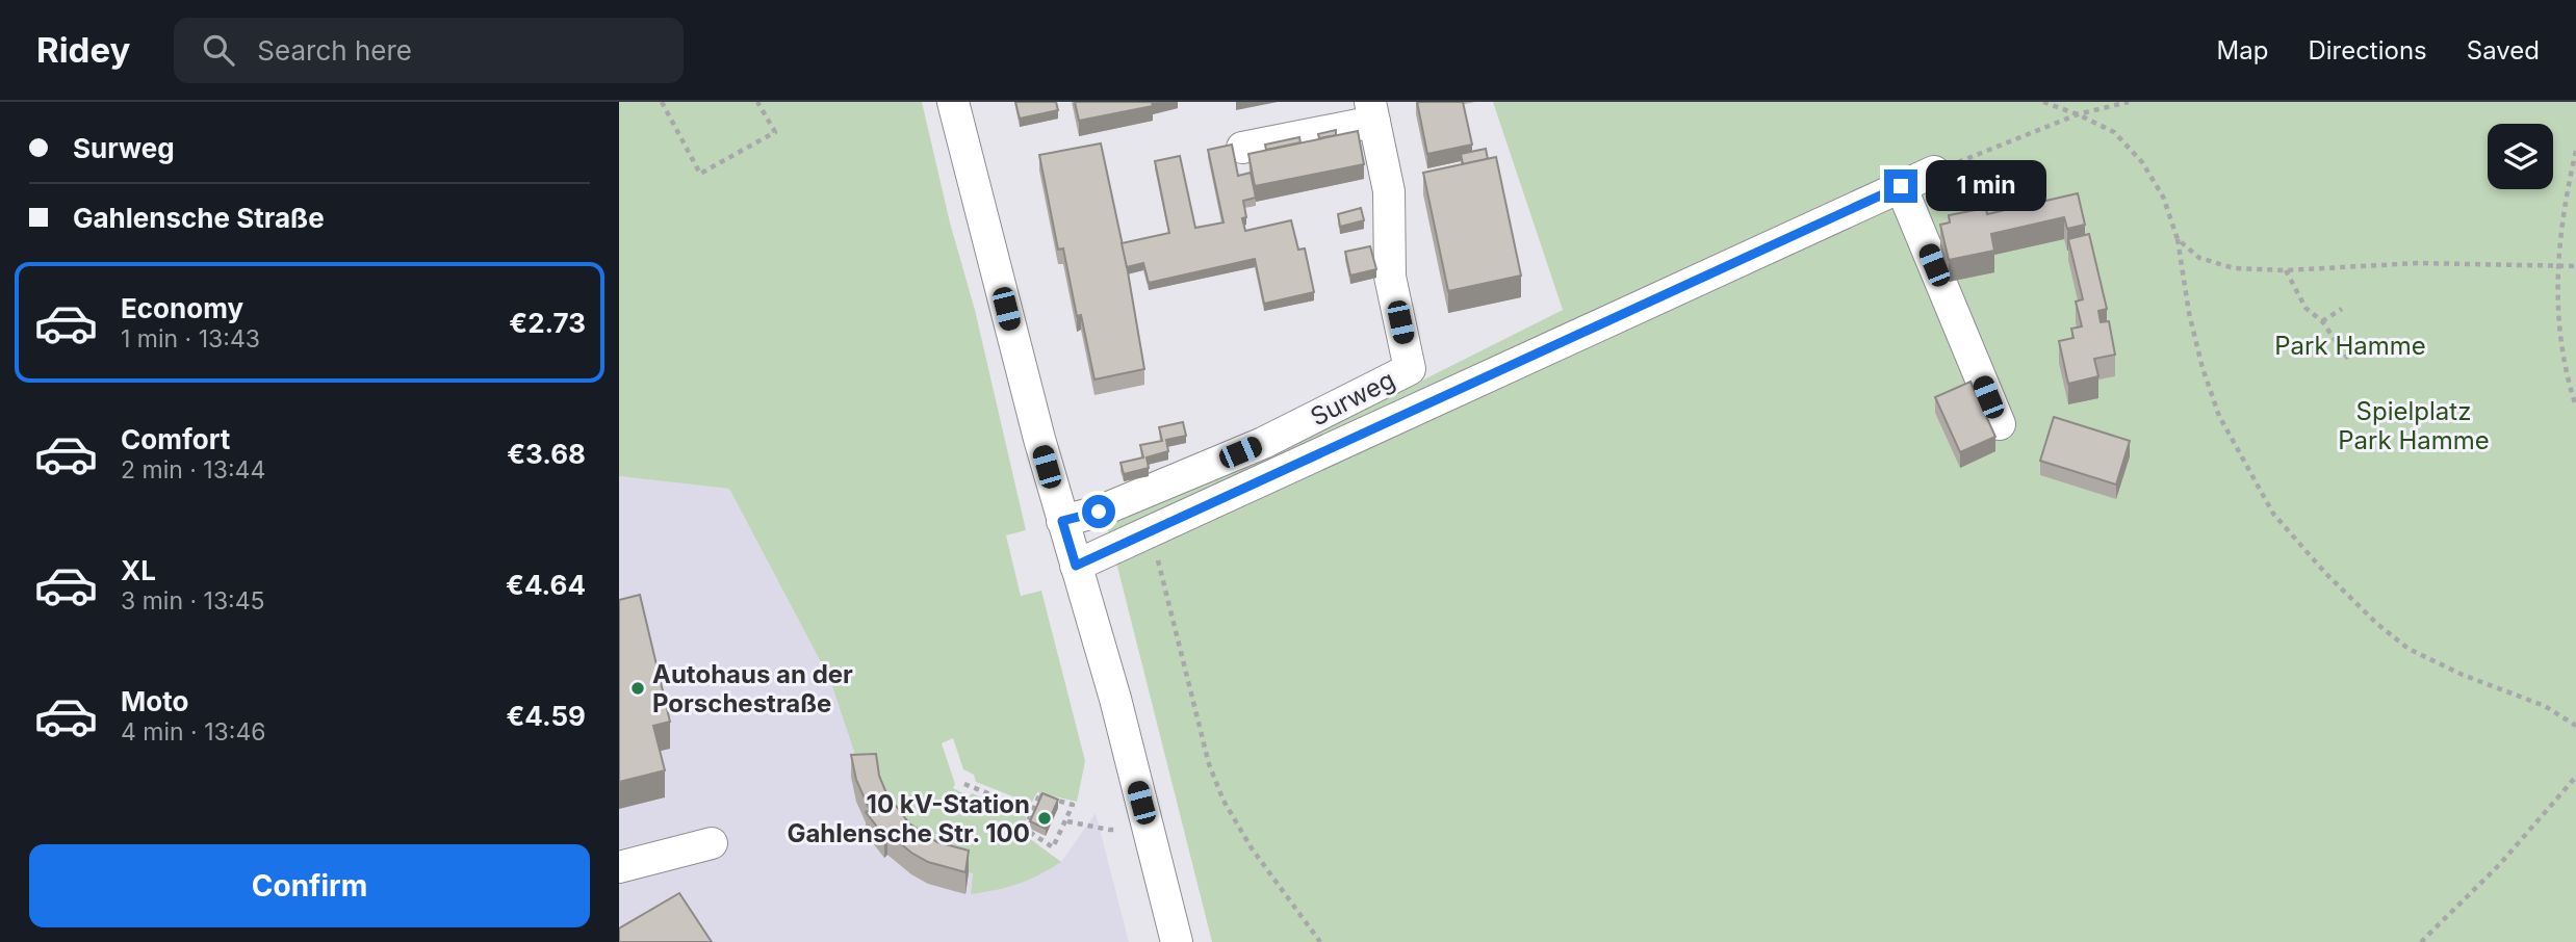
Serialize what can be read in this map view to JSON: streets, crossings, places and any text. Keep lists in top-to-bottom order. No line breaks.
{"streets":{"street":["Surweg"]},"parks":["Park Hamme","Spielplatz Park Hamme"],"places":["Autohaus an der Porschestraße","10 kV-Station Gahlensche Str. 100"],"page":{"header":"Ridey","search":"Search here","nav":["Map","Directions","Saved"],"banner":["Surweg","Gahlensche Straße"],"bubble":"1 min","list":[{"name":"Economy","note":"1 min · 13:43","value":"€2.73"},{"name":"Comfort","note":"2 min · 13:44","value":"€3.68"},{"name":"XL","note":"3 min · 13:45","value":"€4.64"},{"name":"Moto","note":"4 min · 13:46","value":"€4.59"}],"buttons":"Confirm"}}
